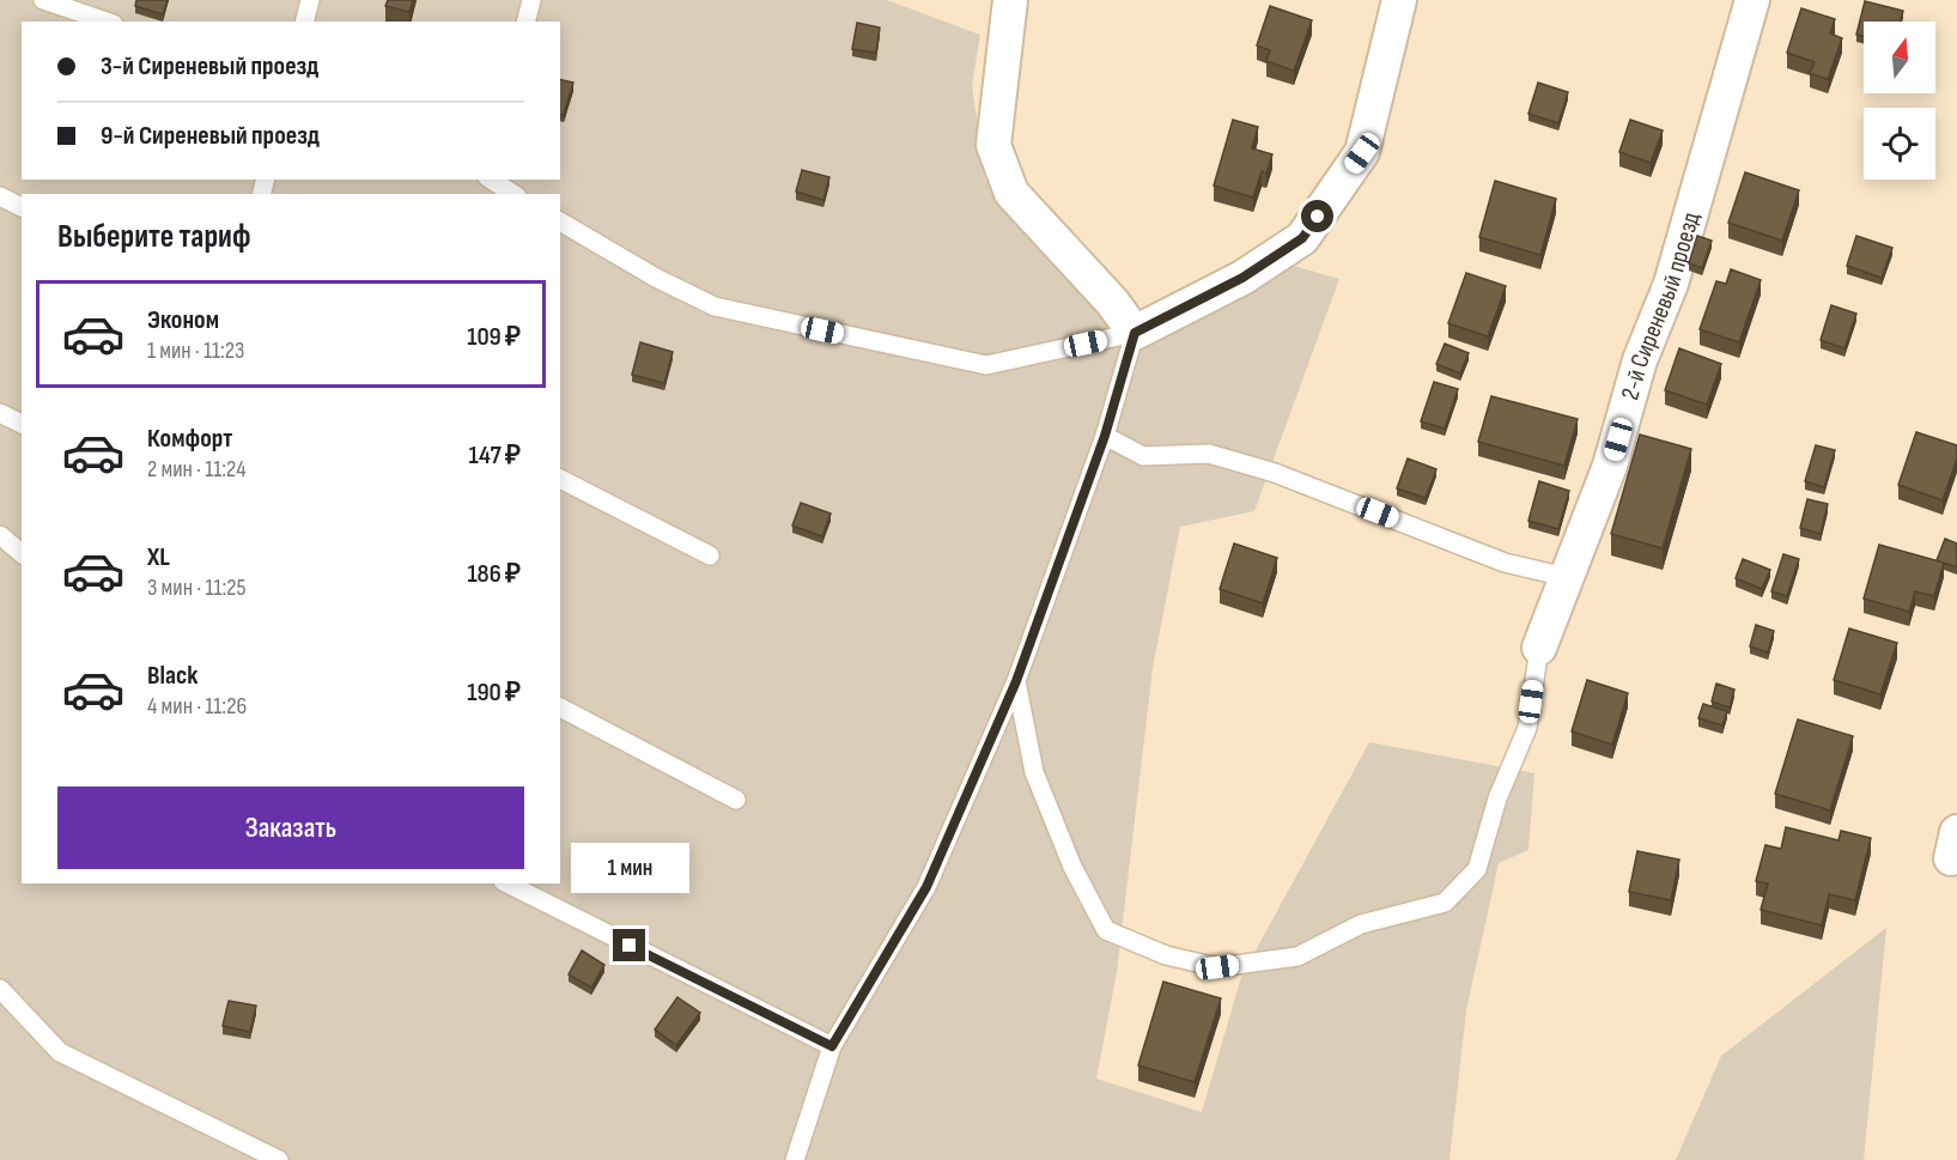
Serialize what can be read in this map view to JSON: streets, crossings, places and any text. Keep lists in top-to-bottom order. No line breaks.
{"streets":{"street":["2-й Сиреневый проезд"]},"north":"top","page":{"banner":["3-й Сиреневый проезд","9-й Сиреневый проезд"],"heading":"Выберите тариф","list":[{"name":"Эконом","note":"1 мин · 11:23","value":"109 ₽"},{"name":"Комфорт","note":"2 мин · 11:24","value":"147 ₽"},{"name":"XL","note":"3 мин · 11:25","value":"186 ₽"},{"name":"Black","note":"4 мин · 11:26","value":"190 ₽"}],"buttons":"Заказать","bubble":"1 мин"}}
